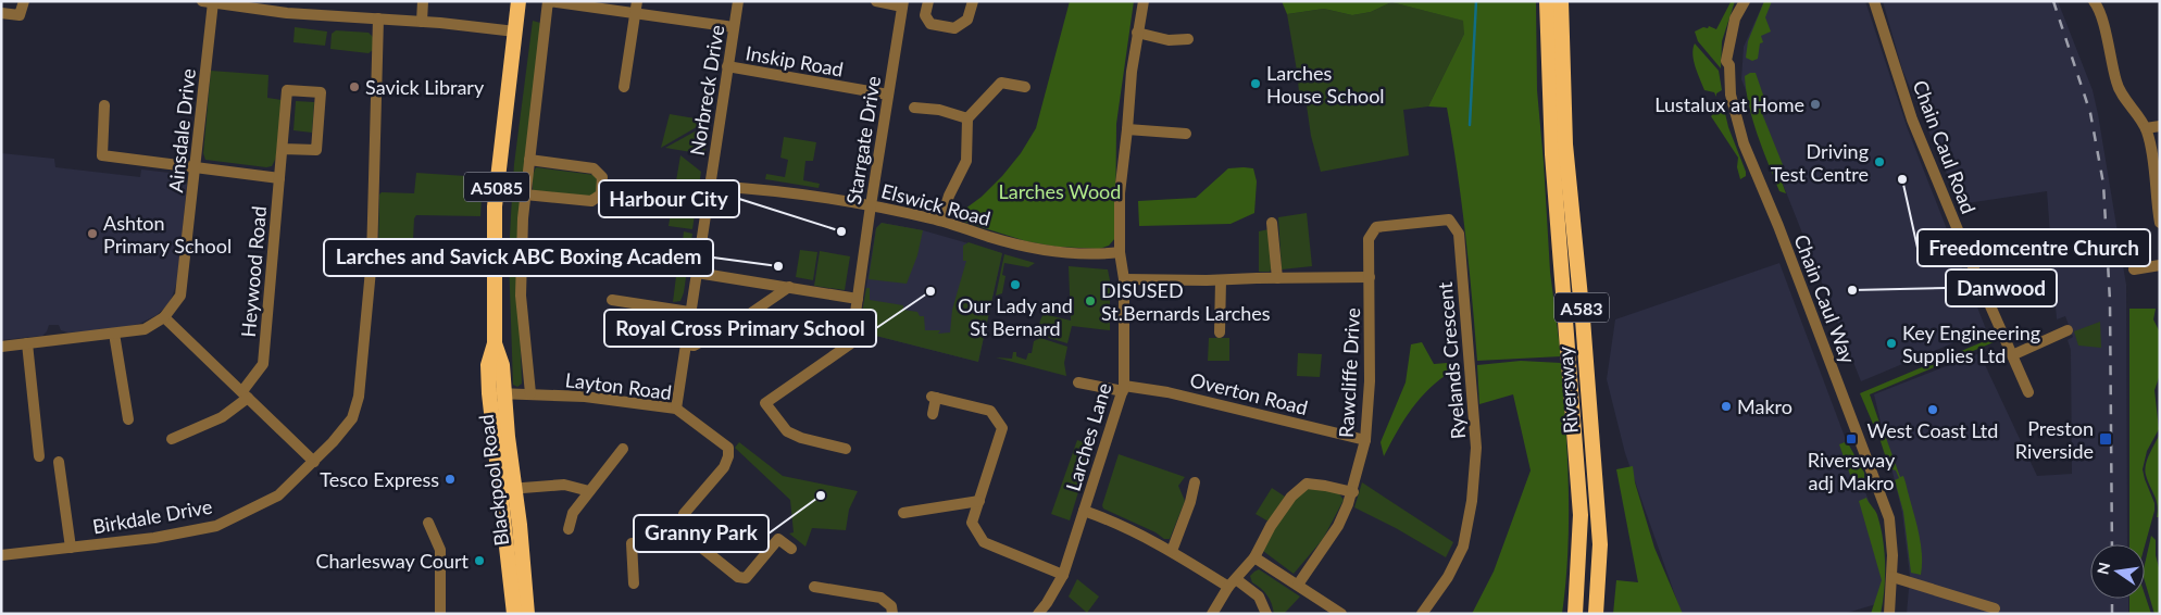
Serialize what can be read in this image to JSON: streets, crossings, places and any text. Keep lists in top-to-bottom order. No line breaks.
{"streets":{"highway":["A5085","A583","Riversway","Blackpool Road"],"street":["Inskip Road","Norbreck Drive","Ainsdale Drive","Starrgate Drive","Chain Caul Road","Elswick Road","Heywood Road","Chain Caul Way","Ryelands Crescent","Rawcliffe Drive","Layton Road","Overton Road","Larches Lane","Birkdale Drive"]},"crossings":[["Inskip Road","Norbreck Drive"],["Inskip Road","Starrgate Drive"],["Norbreck Drive","Elswick Road"],["Norbreck Drive","Layton Road"],["Starrgate Drive","Elswick Road"],["Elswick Road","Larches Lane"],["Ryelands Crescent","Rawcliffe Drive"],["Rawcliffe Drive","Overton Road"],["Layton Road","Blackpool Road"],["Overton Road","Larches Lane"]],"parks":["Larches Wood"],"places":{"other":["Larches House School","Savick Library","Lustalux at Home","Driving Test Centre","Freedomcentre Church","Harbour City","Ashton Primary School","Larches and Savick ABC Boxing Academ","Our Lady and St Bernard","Danwood","Royal Cross Primary School","DISUSED St.Bernards Larches","Key Engineering Supplies Ltd","Makro","West Coast Ltd","Tesco Express","Granny Park","Charlesway Court"],"transit":["Riversway adj Makro","Preston Riverside"]},"north":"left"}
